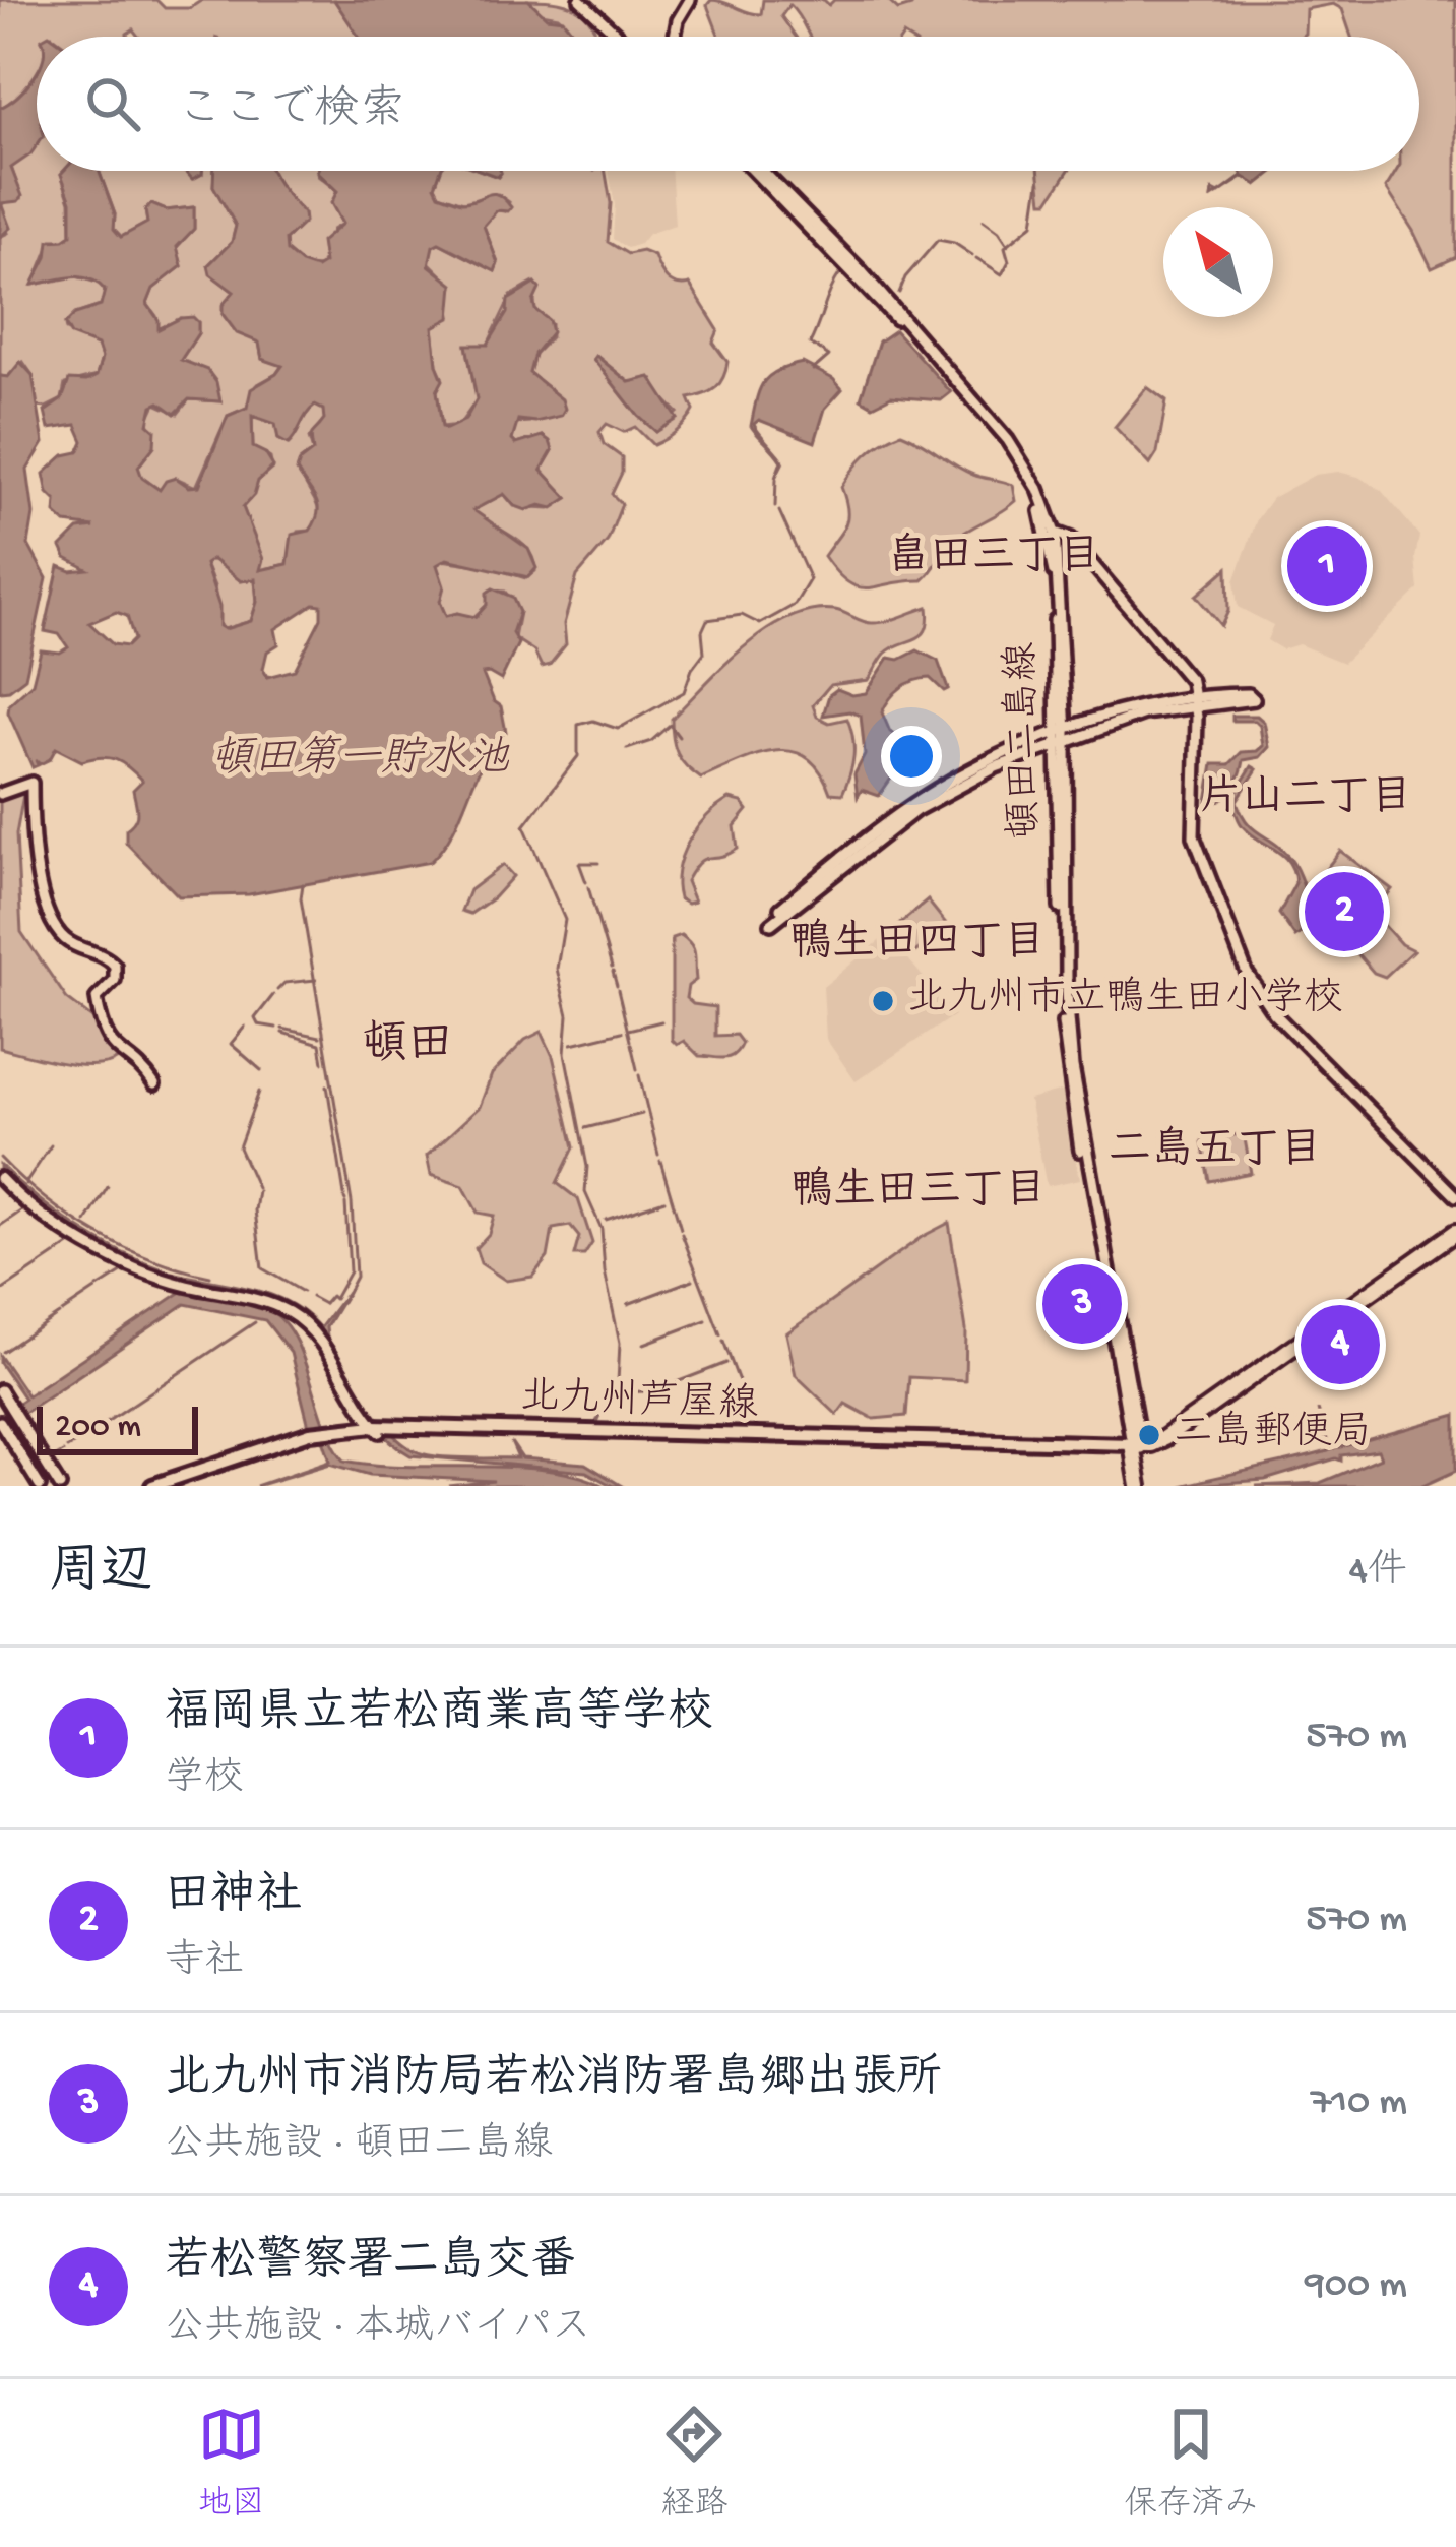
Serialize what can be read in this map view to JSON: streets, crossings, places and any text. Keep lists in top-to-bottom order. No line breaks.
{"streets":{"main road":["頓田二島線","北九州芦屋線"]},"crossings":[["頓田二島線","北九州芦屋線"]],"districts":["畠田三丁目","片山二丁目","鴨生田四丁目","頓田","二島五丁目","鴨生田三丁目"],"water":["頓田第一貯水池"],"places":["北九州市立鴨生田小学校","二島郵便局"],"scale_bar":"200 m","north":"top left","page":{"search":"ここで検索","pins":["1","2","3","4"],"scale":"200 m","heading":["周辺","4件"],"list":[{"mark":"1","name":"福岡県立若松商業高等学校","note":"学校","value":"570 m"},{"mark":"2","name":"田神社","note":"寺社","value":"570 m"},{"mark":"3","name":"北九州市消防局若松消防署島郷出張所","note":"公共施設 · 頓田二島線","value":"710 m"},{"mark":"4","name":"若松警察署二島交番","note":"公共施設 · 本城バイパス","value":"900 m"}],"nav":["地図","経路","保存済み"]}}
